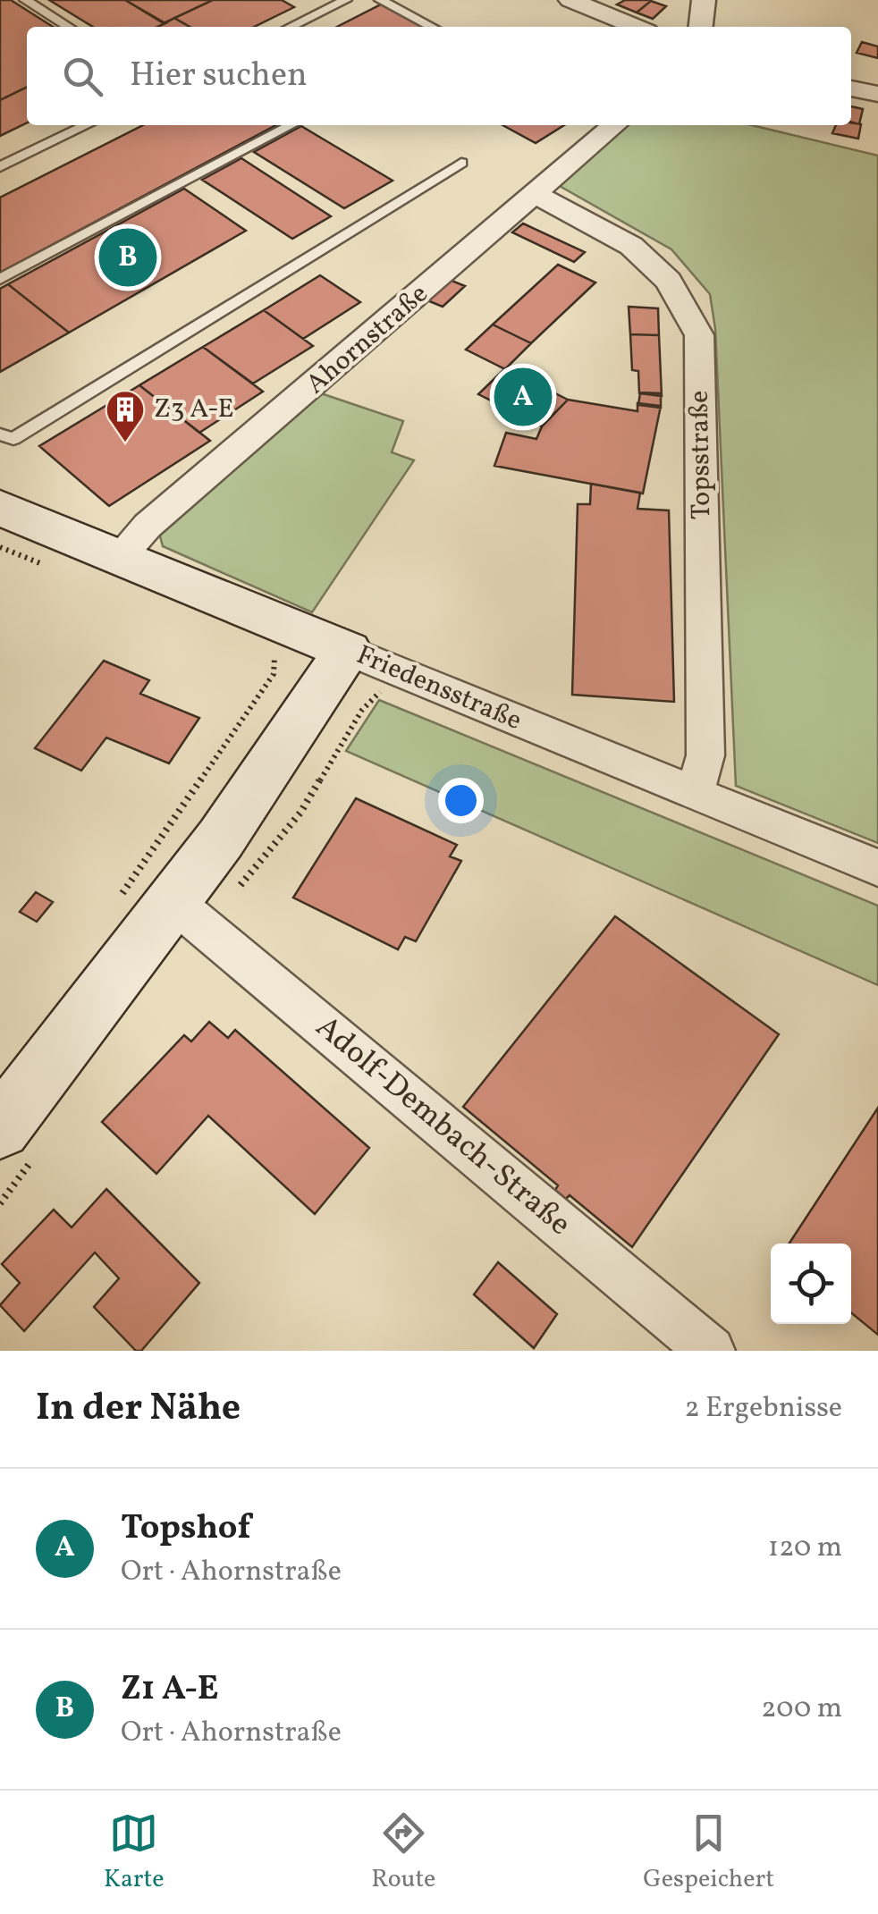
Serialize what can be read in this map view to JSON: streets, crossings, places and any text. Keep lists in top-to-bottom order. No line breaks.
{"streets":{"main road":["Friedensstraße"],"street":["Ahornstraße","Topsstraße","Adolf-Dembach-Straße"]},"crossings":[["Ahornstraße","Topsstraße"],["Ahornstraße","Friedensstraße"],["Topsstraße","Friedensstraße"]],"places":{"building":["Z3 A-E"]},"page":{"search":"Hier suchen","pins":["B","A"],"heading":["In der Nähe","2 Ergebnisse"],"list":[{"mark":"A","name":"Topshof","note":"Ort · Ahornstraße","value":"120 m"},{"mark":"B","name":"Z1 A-E","note":"Ort · Ahornstraße","value":"200 m"}],"nav":["Karte","Route","Gespeichert"]}}
